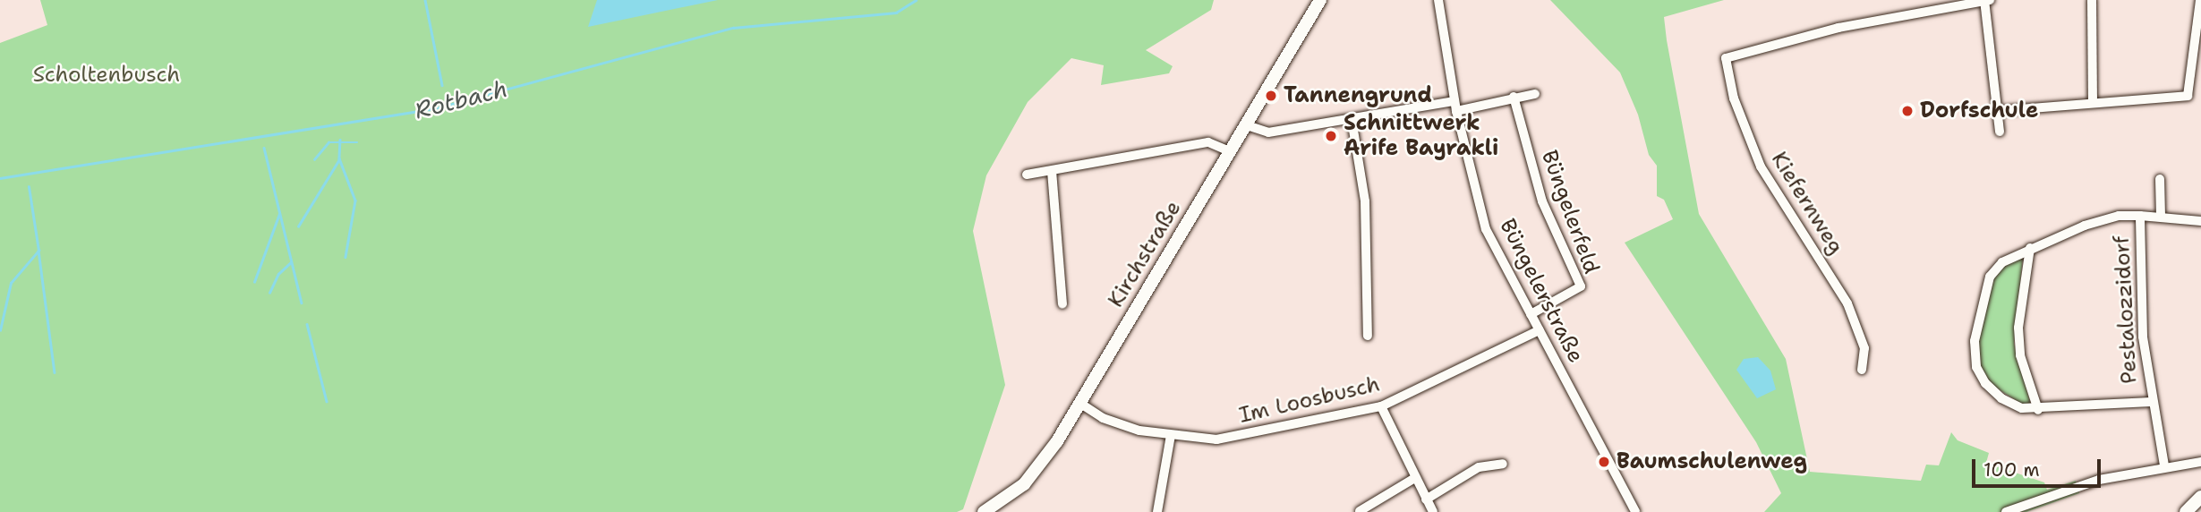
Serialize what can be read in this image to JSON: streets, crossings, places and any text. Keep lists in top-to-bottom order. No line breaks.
{"streets":{"street":["Kiefernweg","Büngelerfeld","Kirchstraße","Büngelerstraße","Pestalozzidorf","Im Loosbusch"]},"crossings":[["Büngelerfeld","Büngelerstraße"],["Kirchstraße","Im Loosbusch"],["Büngelerstraße","Im Loosbusch"]],"water":["Rotbach"],"parks":["Scholtenbusch"],"places":["Tannengrund","Dorfschule","Schnittwerk Arife Bayrakli","Baumschulenweg"],"scale_bar":"100 m"}
